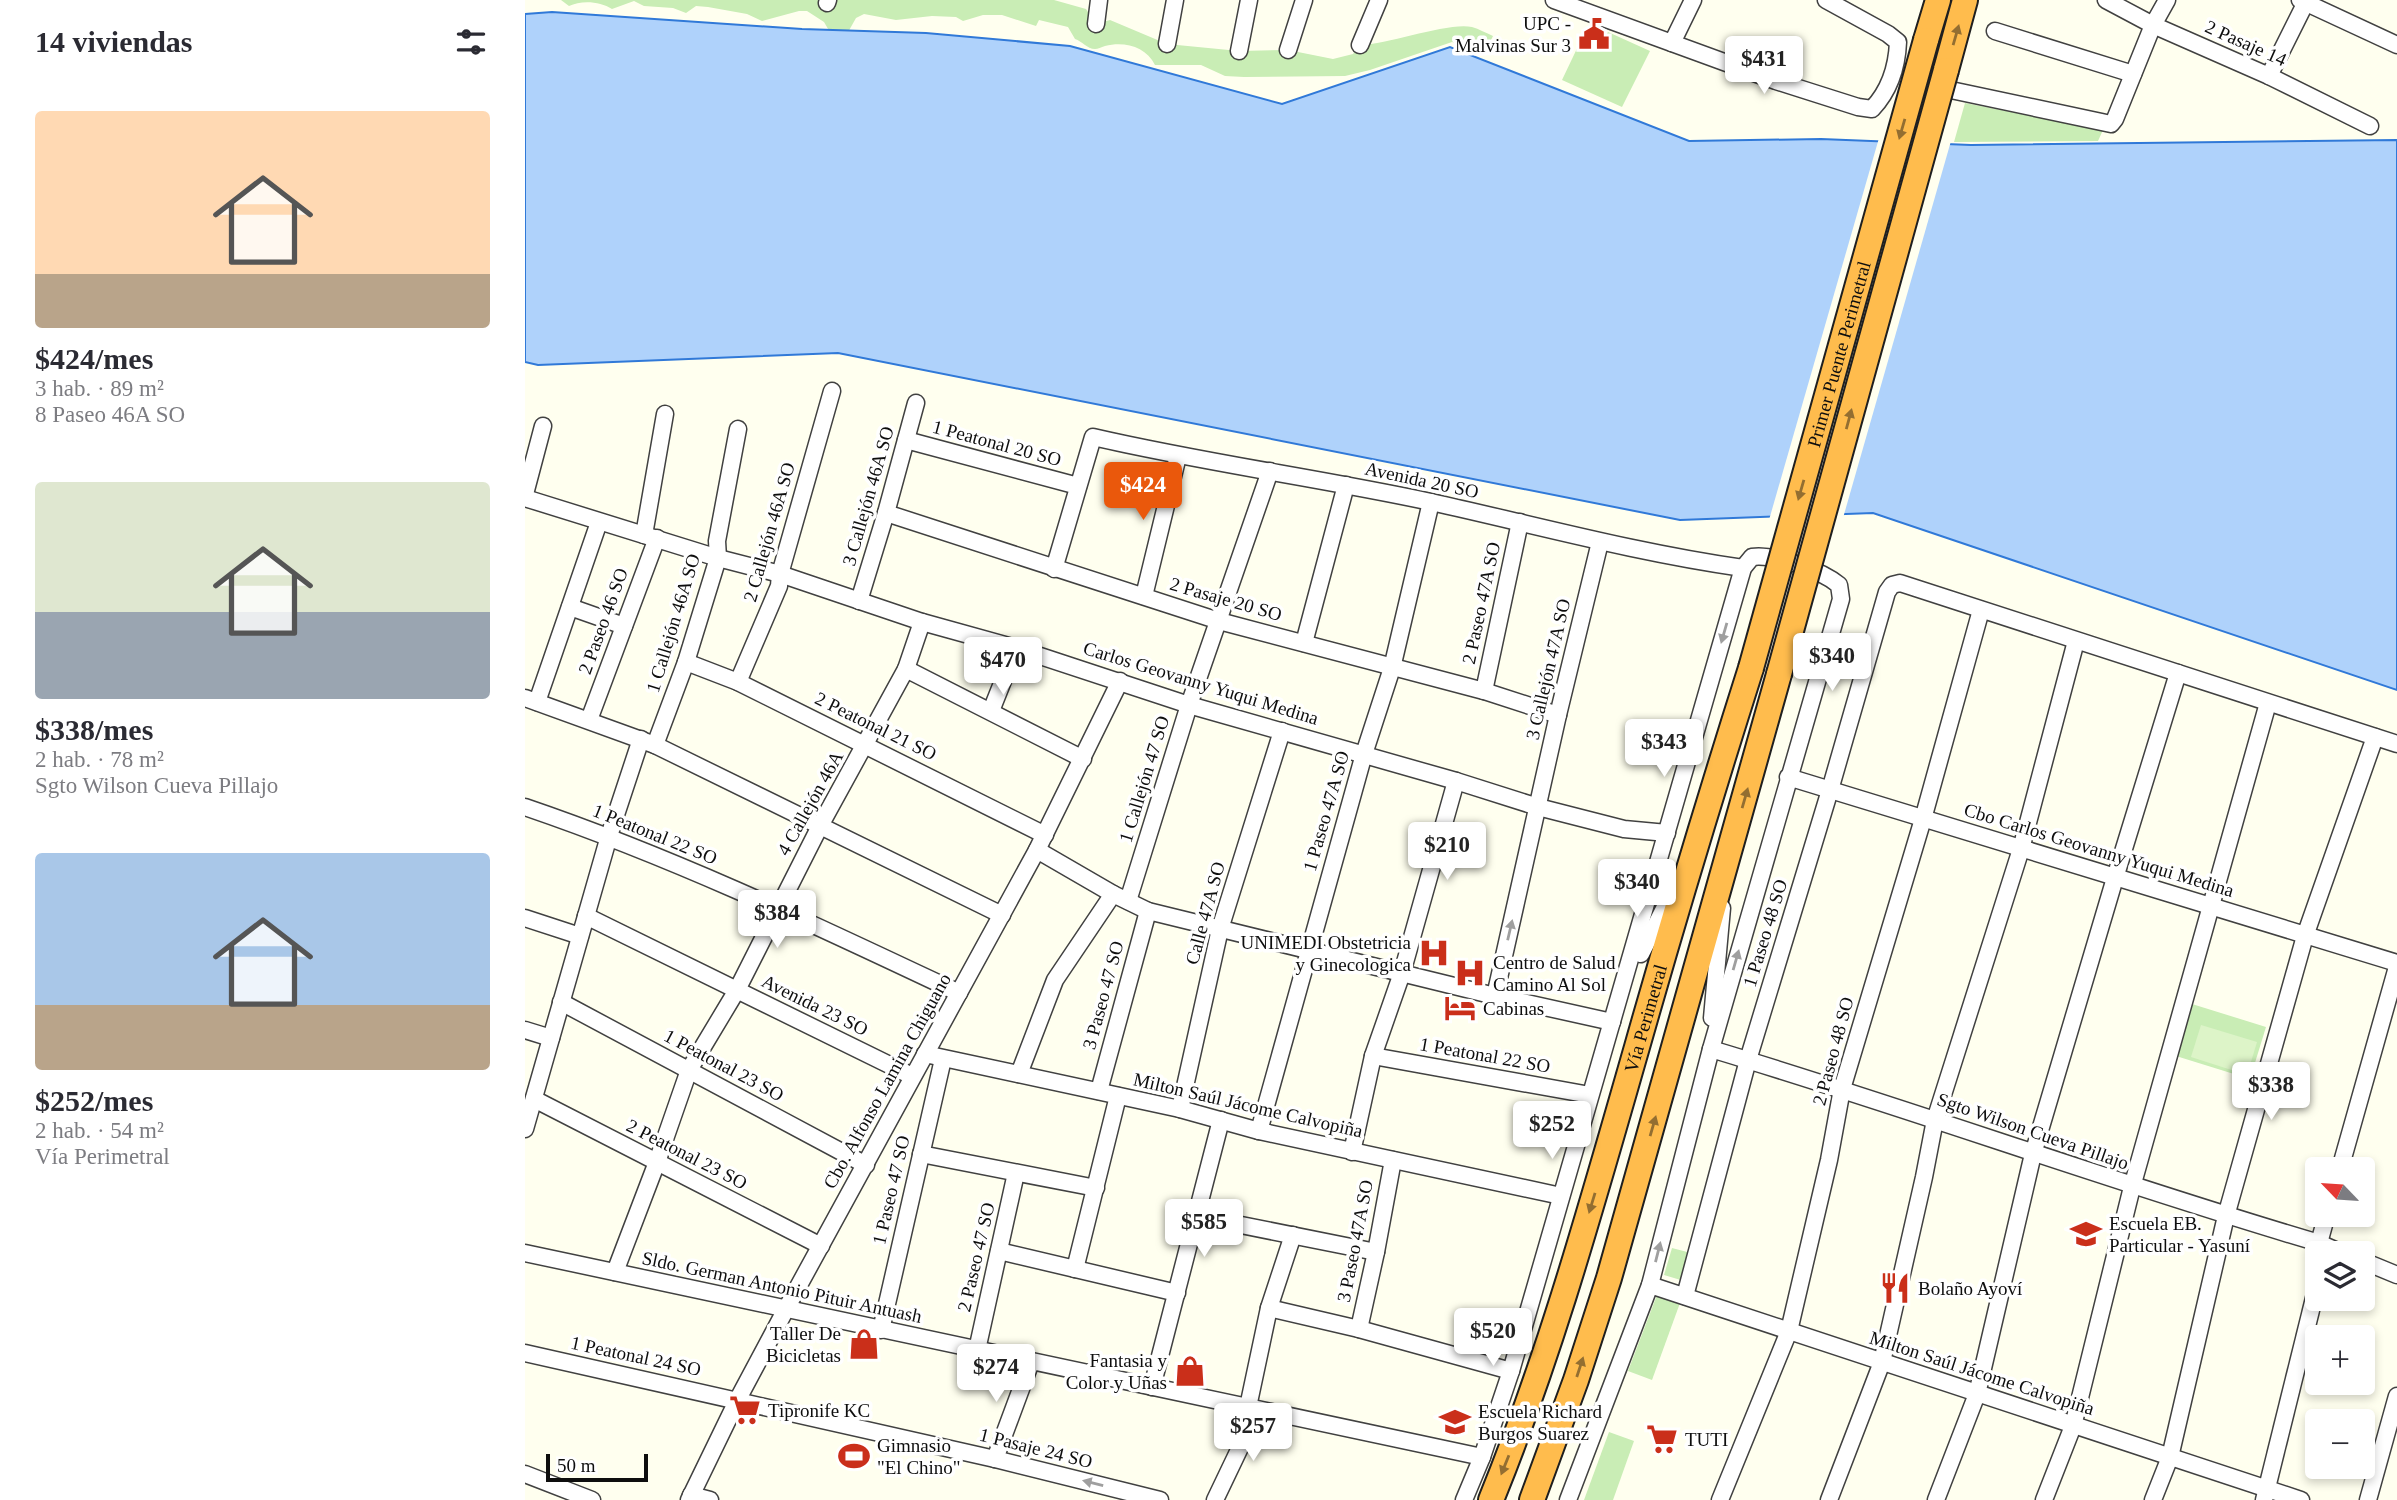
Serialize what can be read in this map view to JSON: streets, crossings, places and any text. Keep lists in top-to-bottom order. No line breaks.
{"streets":{"highway":["Primer Puente Perimetral","Vía Perimetral"],"street":["2 Pasaje 14","1 Peatonal 20 SO","Avenida 20 SO","3 Callejón 46A SO","2 Callejón 46A SO","2 Pasaje 20 SO","2 Paseo 47A SO","2 Paseo 46 SO","1 Callejón 46A SO","3 Callejón 47A SO","Carlos Geovanny Yuqui Medina","2 Peatonal 21 SO","1 Callejón 47 SO","4 Callejón 46A","1 Paseo 47A SO","1 Peatonal 22 SO","Cbo Carlos Geovanny Yuqui Medina","Calle 47A SO","1 Paseo 48 SO","3 Paseo 47 SO","Avenida 23 SO","2 Paseo 48 SO","1 Peatonal 23 SO","Cbo. Alfonso Lamina Chiguano","Milton Saúl Jácome Calvopiña","Sgto Wilson Cueva Pillajo","2 Peatonal 23 SO","1 Paseo 47 SO","3 Paseo 47A SO","2 Paseo 47 SO","Sldo. German Antonio Pituir Antuash","1 Peatonal 24 SO","1 Pasaje 24 SO"]},"crossings":[["Primer Puente Perimetral","Vía Perimetral"],["1 Peatonal 20 SO","Avenida 20 SO"],["1 Peatonal 20 SO","3 Callejón 46A SO"],["Avenida 20 SO","2 Paseo 47A SO"],["Avenida 20 SO","3 Callejón 47A SO"],["Avenida 20 SO","1 Callejón 47 SO"],["Avenida 20 SO","1 Paseo 47A SO"],["Avenida 20 SO","Vía Perimetral"],["3 Callejón 46A SO","2 Pasaje 20 SO"],["3 Callejón 46A SO","Carlos Geovanny Yuqui Medina"],["2 Callejón 46A SO","Carlos Geovanny Yuqui Medina"],["2 Callejón 46A SO","2 Peatonal 21 SO"],["2 Pasaje 20 SO","2 Paseo 47A SO"],["2 Pasaje 20 SO","3 Callejón 47A SO"],["2 Pasaje 20 SO","1 Callejón 47 SO"],["2 Pasaje 20 SO","1 Paseo 47A SO"],["2 Paseo 46 SO","Carlos Geovanny Yuqui Medina"],["1 Callejón 46A SO","Carlos Geovanny Yuqui Medina"],["1 Callejón 46A SO","2 Peatonal 21 SO"],["1 Callejón 46A SO","1 Peatonal 22 SO"],["1 Callejón 46A SO","Avenida 23 SO"],["1 Callejón 46A SO","1 Peatonal 23 SO"],["1 Callejón 46A SO","2 Peatonal 23 SO"],["3 Callejón 47A SO","Carlos Geovanny Yuqui Medina"],["Carlos Geovanny Yuqui Medina","1 Callejón 47 SO"],["Carlos Geovanny Yuqui Medina","4 Callejón 46A"],["Carlos Geovanny Yuqui Medina","1 Paseo 47A SO"],["Carlos Geovanny Yuqui Medina","Calle 47A SO"],["Carlos Geovanny Yuqui Medina","Vía Perimetral"],["Carlos Geovanny Yuqui Medina","Cbo. Alfonso Lamina Chiguano"],["2 Peatonal 21 SO","4 Callejón 46A"],["2 Peatonal 21 SO","Cbo. Alfonso Lamina Chiguano"],["4 Callejón 46A","1 Peatonal 22 SO"],["4 Callejón 46A","Avenida 23 SO"],["4 Callejón 46A","1 Peatonal 23 SO"],["4 Callejón 46A","2 Peatonal 23 SO"],["4 Callejón 46A","Sldo. German Antonio Pituir Antuash"],["1 Paseo 47A SO","Milton Saúl Jácome Calvopiña"],["1 Peatonal 22 SO","Vía Perimetral"],["1 Peatonal 22 SO","Cbo. Alfonso Lamina Chiguano"],["Cbo Carlos Geovanny Yuqui Medina","1 Paseo 48 SO"],["Cbo Carlos Geovanny Yuqui Medina","Vía Perimetral"],["Cbo Carlos Geovanny Yuqui Medina","2 Paseo 48 SO"],["Calle 47A SO","Milton Saúl Jácome Calvopiña"],["1 Paseo 48 SO","2 Paseo 48 SO"],["1 Paseo 48 SO","Milton Saúl Jácome Calvopiña"],["1 Paseo 48 SO","Sgto Wilson Cueva Pillajo"],["3 Paseo 47 SO","Milton Saúl Jácome Calvopiña"],["Avenida 23 SO","Cbo. Alfonso Lamina Chiguano"],["Vía Perimetral","Milton Saúl Jácome Calvopiña"],["Vía Perimetral","Sgto Wilson Cueva Pillajo"],["Vía Perimetral","Sldo. German Antonio Pituir Antuash"],["2 Paseo 48 SO","Milton Saúl Jácome Calvopiña"],["2 Paseo 48 SO","Sgto Wilson Cueva Pillajo"],["1 Peatonal 23 SO","Cbo. Alfonso Lamina Chiguano"],["Cbo. Alfonso Lamina Chiguano","Milton Saúl Jácome Calvopiña"],["Cbo. Alfonso Lamina Chiguano","2 Peatonal 23 SO"],["Cbo. Alfonso Lamina Chiguano","Sldo. German Antonio Pituir Antuash"],["Cbo. Alfonso Lamina Chiguano","1 Peatonal 24 SO"],["Cbo. Alfonso Lamina Chiguano","1 Pasaje 24 SO"],["Milton Saúl Jácome Calvopiña","1 Paseo 47 SO"],["Milton Saúl Jácome Calvopiña","3 Paseo 47A SO"],["1 Paseo 47 SO","Sldo. German Antonio Pituir Antuash"],["2 Paseo 47 SO","Sldo. German Antonio Pituir Antuash"],["1 Peatonal 24 SO","1 Pasaje 24 SO"]],"one_way":["1 Pasaje 24 SO"],"places":{"public building":["UPC - Malvinas Sur 3"],"hospital":["UNIMEDI Obstetricia y Ginecologica","Centro de Salud Camino Al Sol"],"hotel":["Cabinas"],"school or university":["Escuela EB. Particular - Yasuní","Escuela Richard Burgos Suarez"],"restaurant":["Bolaño Ayoví"],"shop":["Taller De Bicicletas","Fantasia y Color y Uñas"],"supermarket":["Tipronife KC","TUTI"],"sports":["Gimnasio \"El Chino\""]},"scale_bar":"50 m","north":"top left","page":{"heading":"14 viviendas","price":["$431","$424","$340","$470","$343","$210","$340","$384","$338","$252","$585","$520","$274","$257"],"list":[{"name":"$424/mes","note":"3 hab. · 89 m² · 8 Paseo 46A SO"},{"name":"$338/mes","note":"2 hab. · 78 m² · Sgto Wilson Cueva Pillajo"},{"name":"$252/mes","note":"2 hab. · 54 m² · Vía Perimetral"}],"map_buttons":["+","−"],"scale":"50 m"}}
